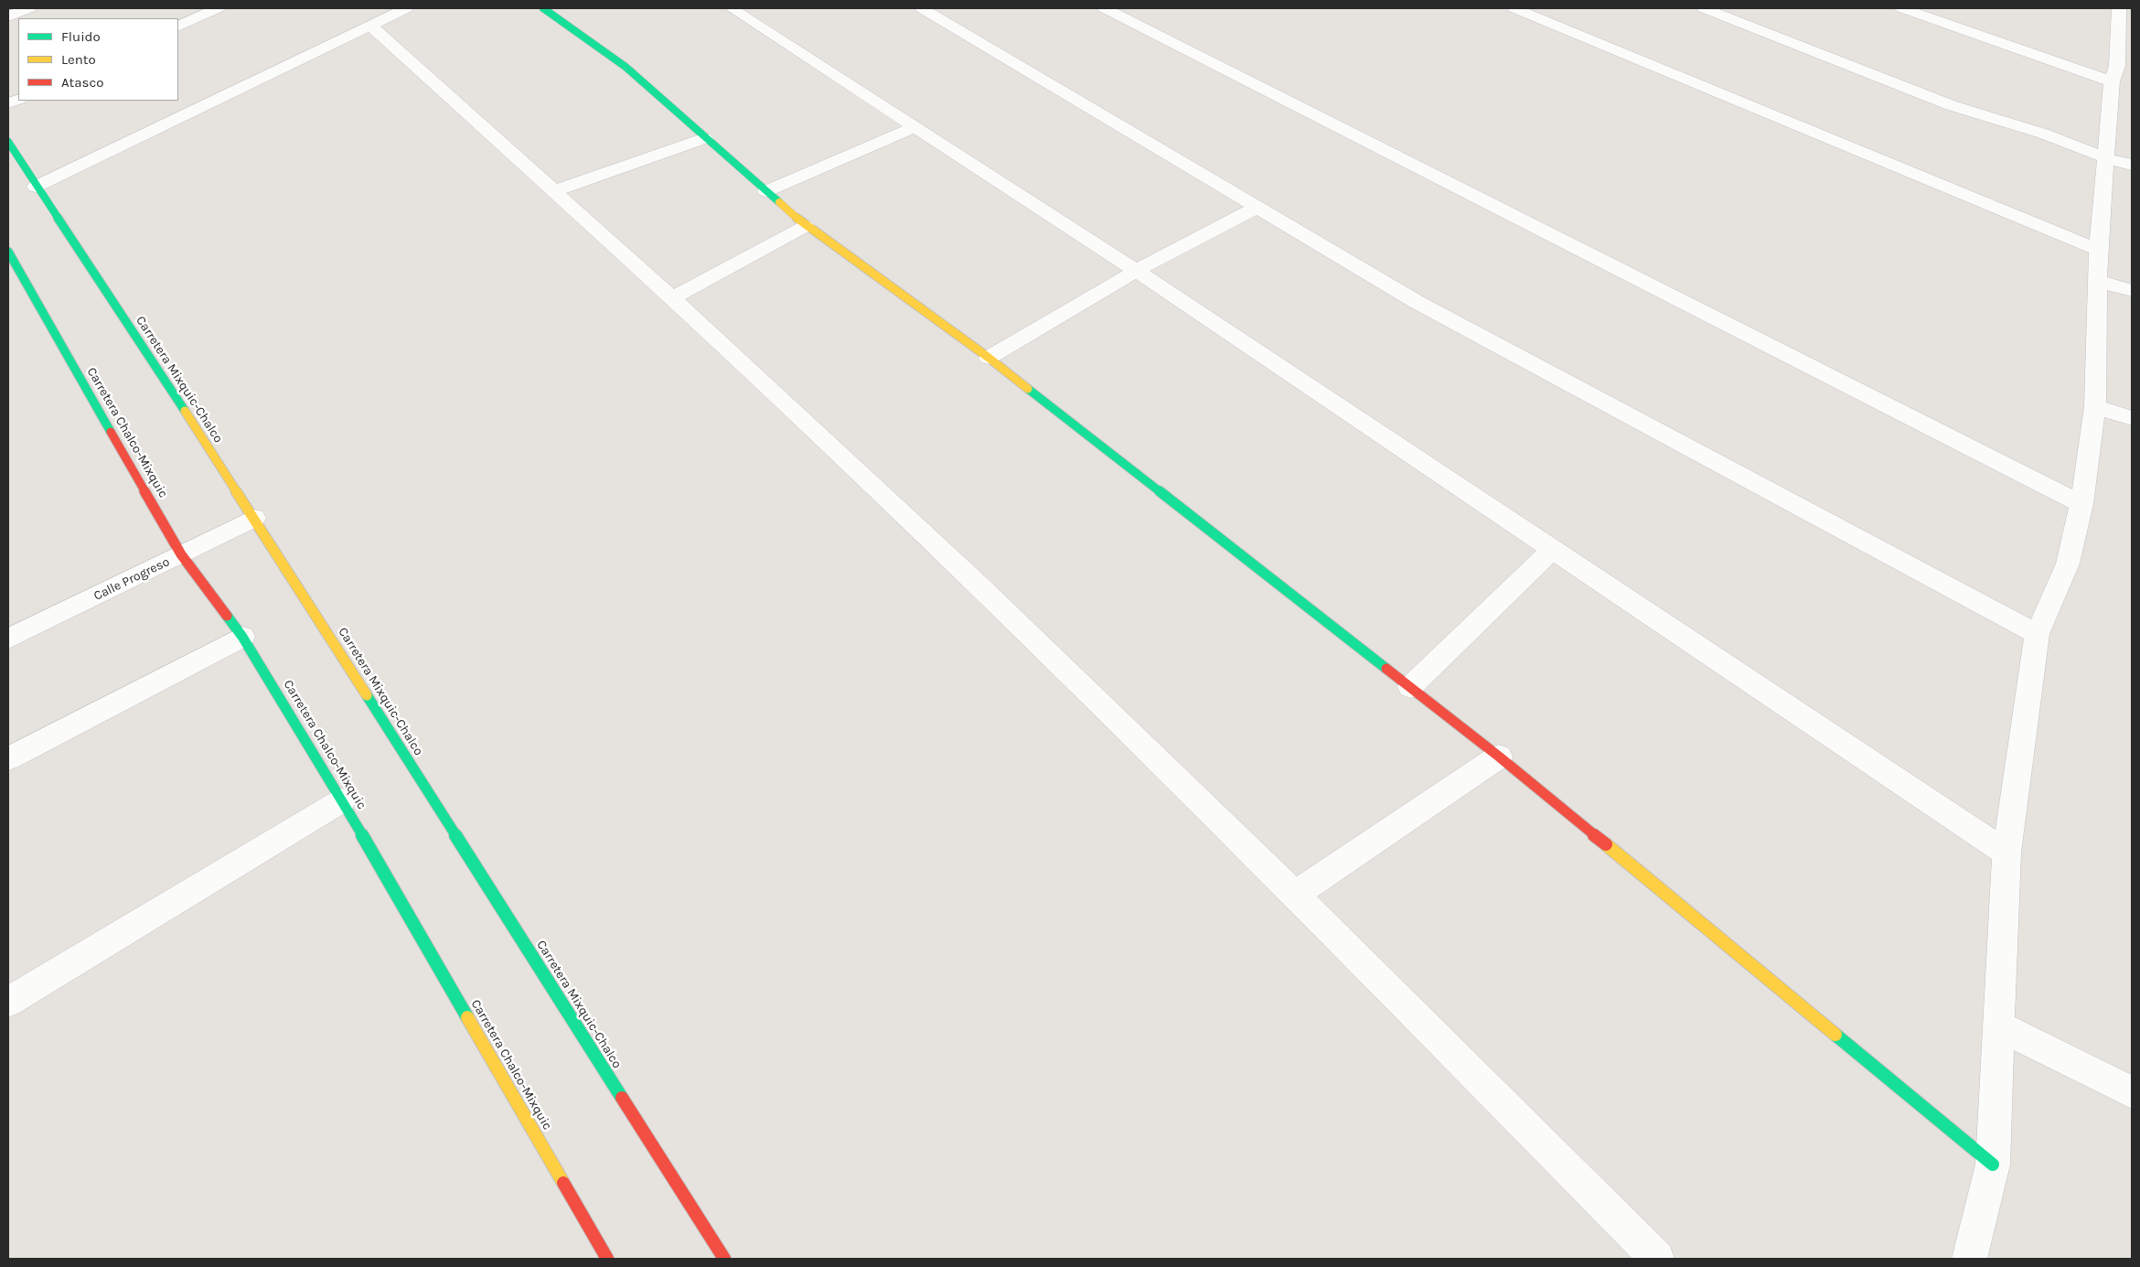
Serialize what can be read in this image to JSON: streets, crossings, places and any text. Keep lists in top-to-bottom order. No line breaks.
{"streets":{"main road":["Carretera Mixquic-Chalco","Carretera Chalco-Mixquic"],"street":["Calle Progreso"]},"crossings":[["Carretera Mixquic-Chalco","Calle Progreso"],["Carretera Chalco-Mixquic","Calle Progreso"]],"legend":["Fluido","Lento","Atasco"]}
